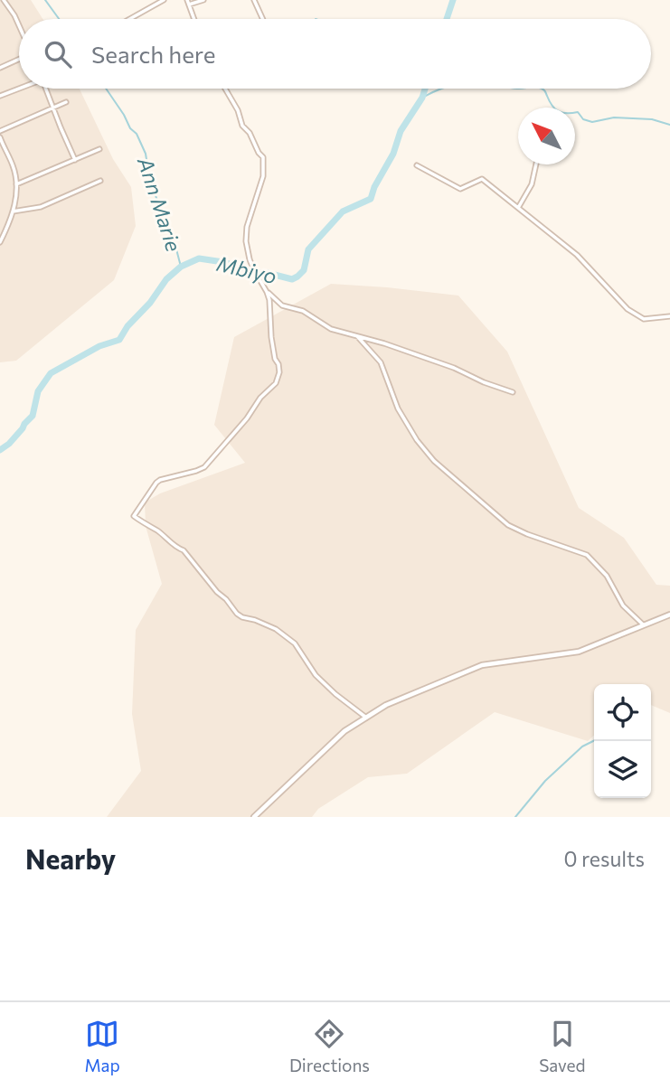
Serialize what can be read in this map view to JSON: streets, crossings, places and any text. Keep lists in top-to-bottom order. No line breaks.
{"water":["Ann Marie","Mbiyo"],"north":"top left","page":{"search":"Search here","heading":["Nearby","0 results"],"nav":["Map","Directions","Saved"]}}
